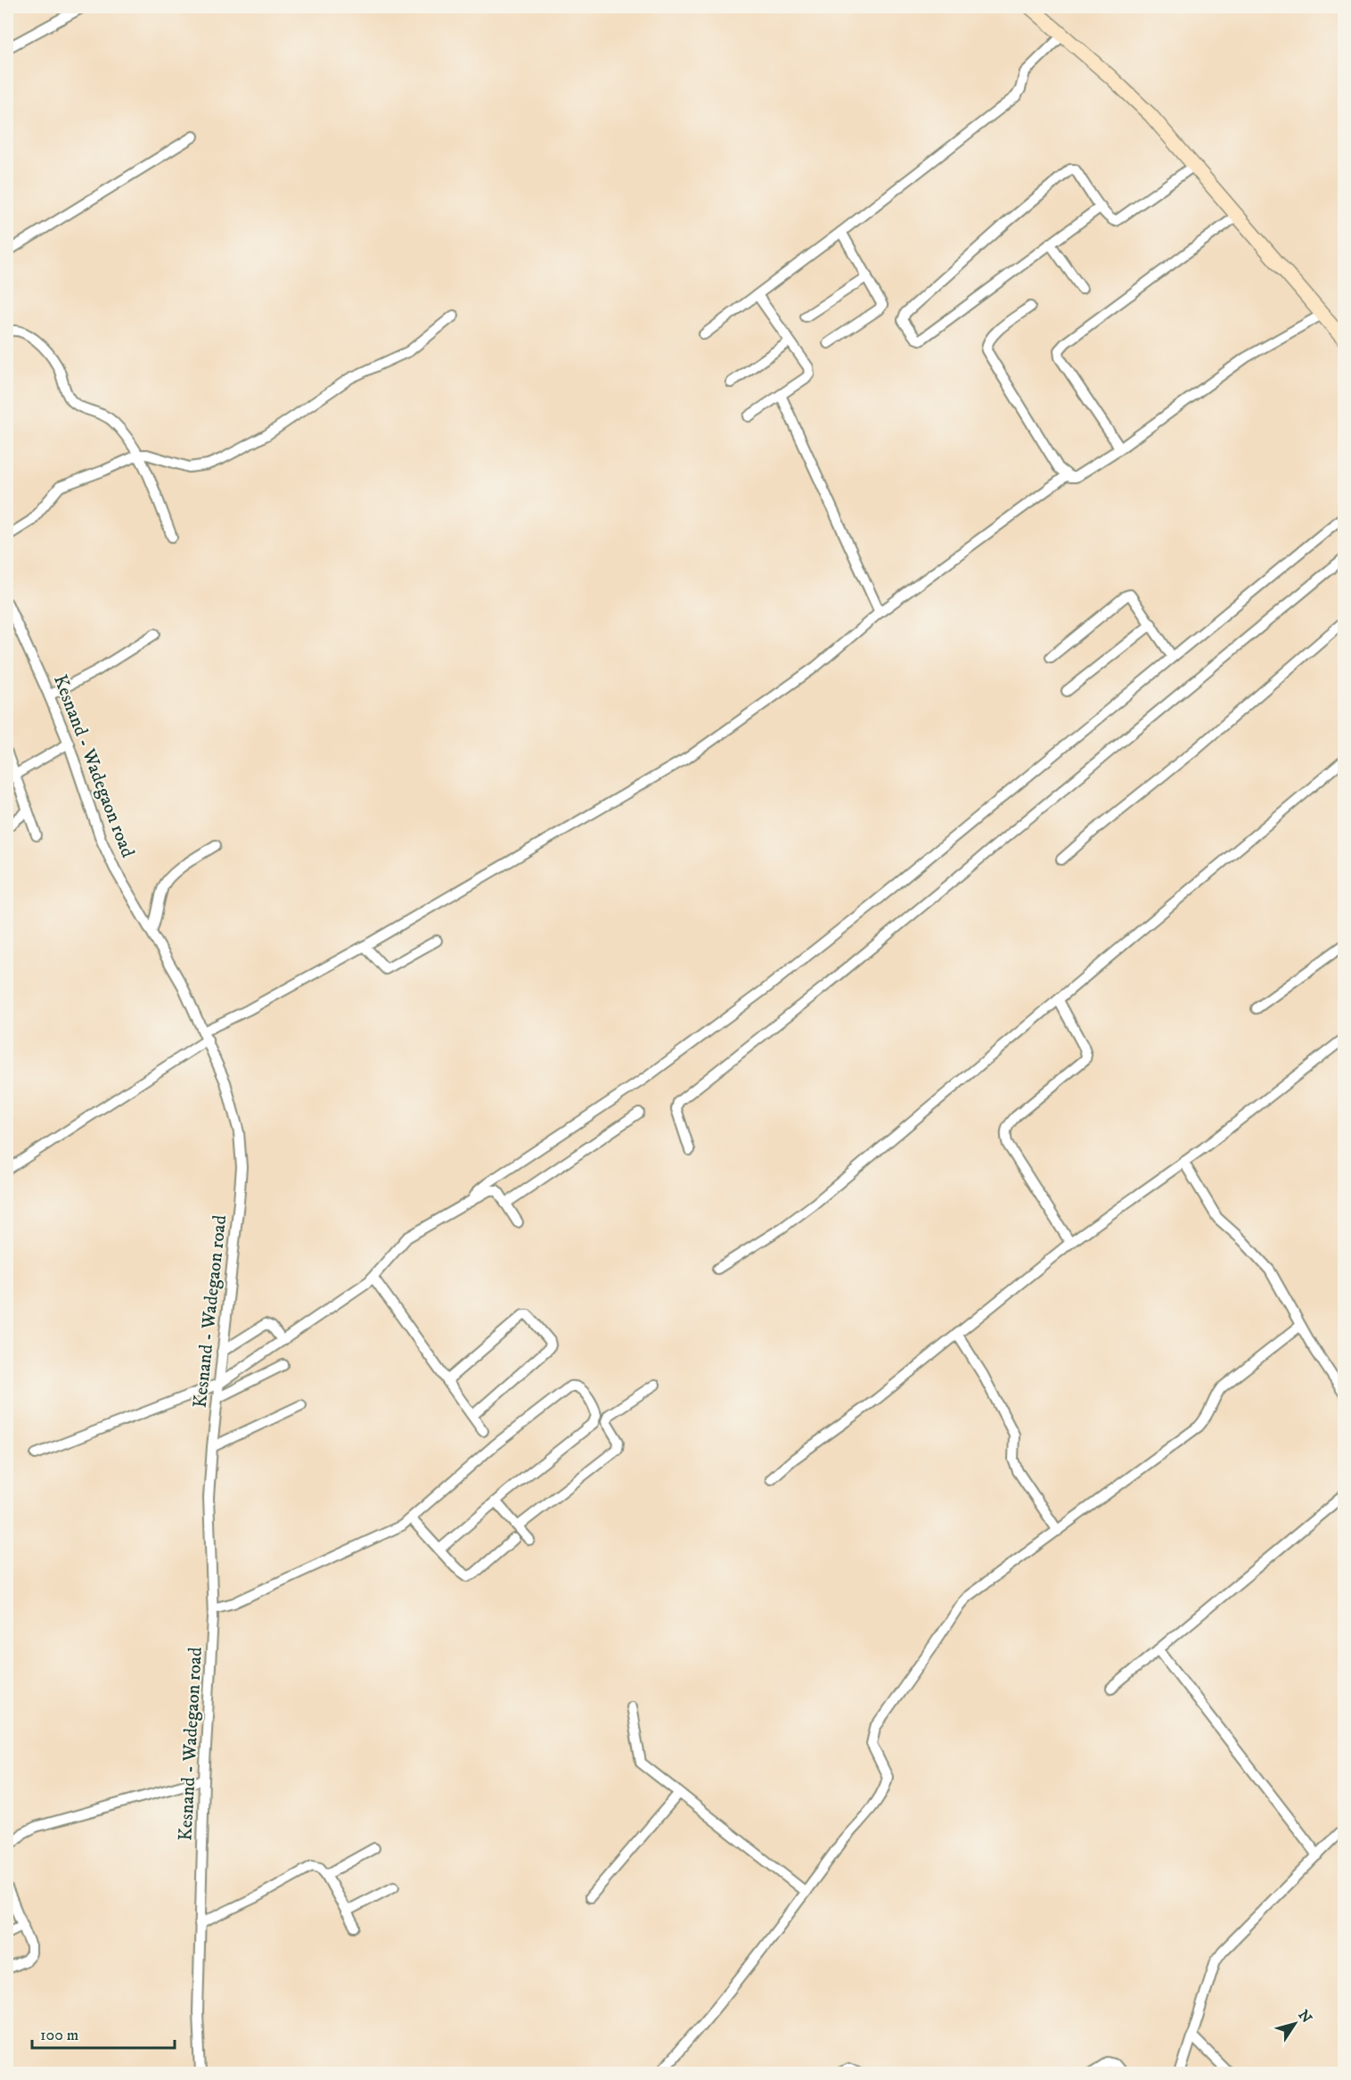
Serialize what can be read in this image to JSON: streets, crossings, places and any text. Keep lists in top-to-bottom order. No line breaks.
{"streets":{"street":["Kesnand - Wadegaon road"]},"scale_bar":"100 m","north":"top right"}
